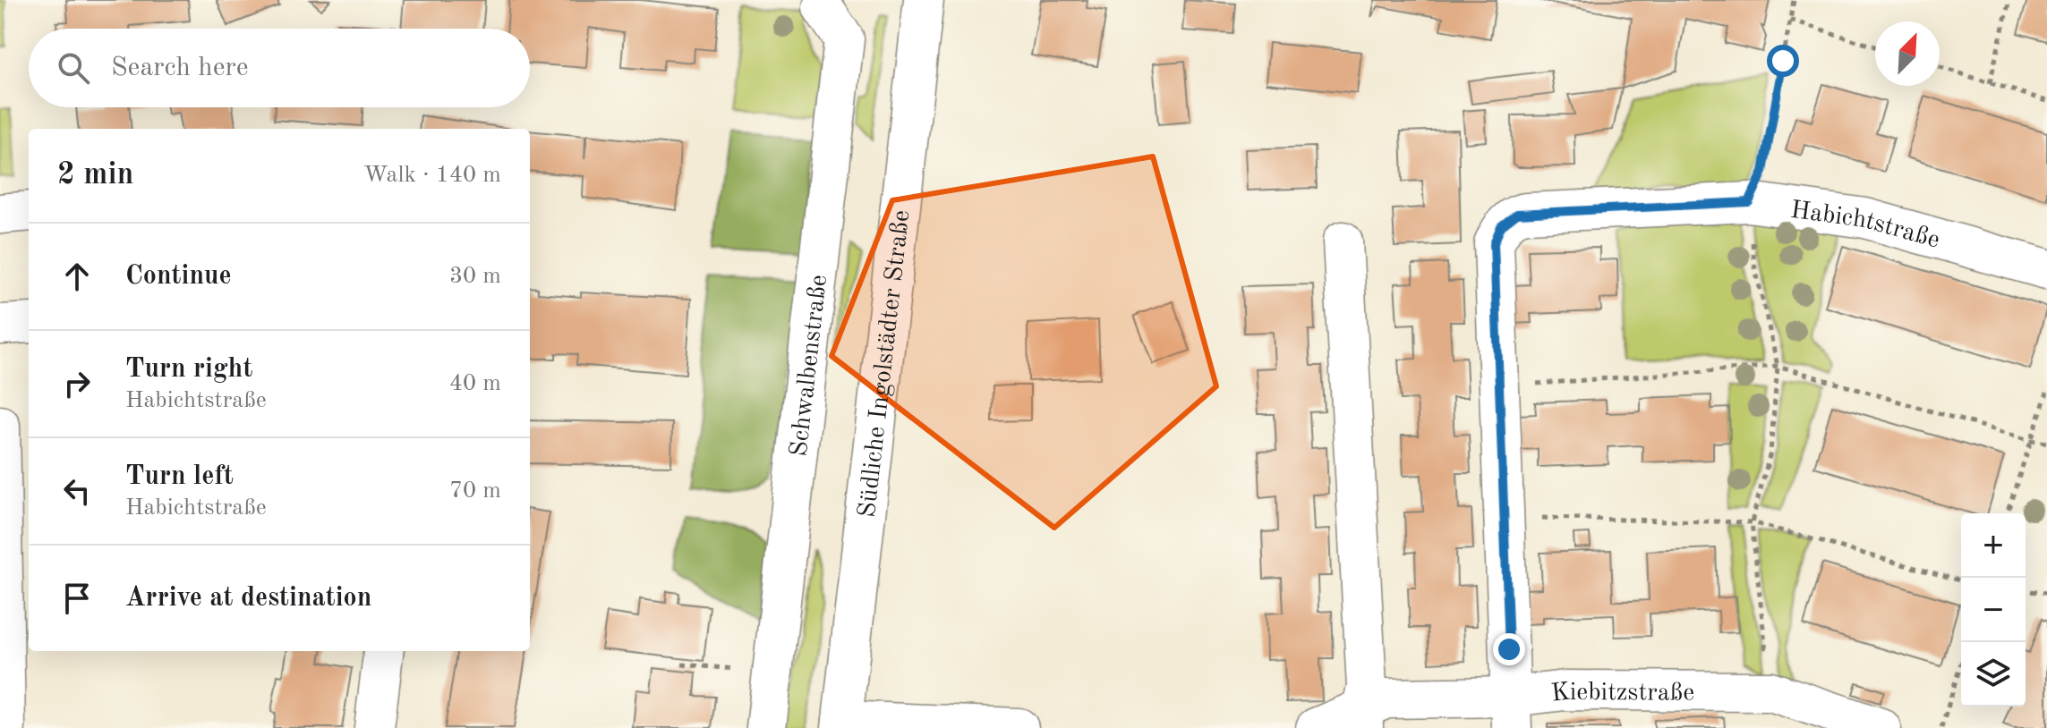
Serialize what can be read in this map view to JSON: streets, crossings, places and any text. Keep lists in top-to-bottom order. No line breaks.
{"streets":{"street":["Habichtstraße","Südliche Ingolstädter Straße","Schwalbenstraße","Kiebitzstraße"]},"crossings":[["Habichtstraße","Kiebitzstraße"]],"north":"top right","page":{"search":"Search here","heading":["2 min","Walk · 140 m"],"list":[["Continue","30 m"],["Turn right","Habichtstraße","40 m"],["Turn left","Habichtstraße","70 m"],"Arrive at destination"],"map_buttons":["+","−"]}}
